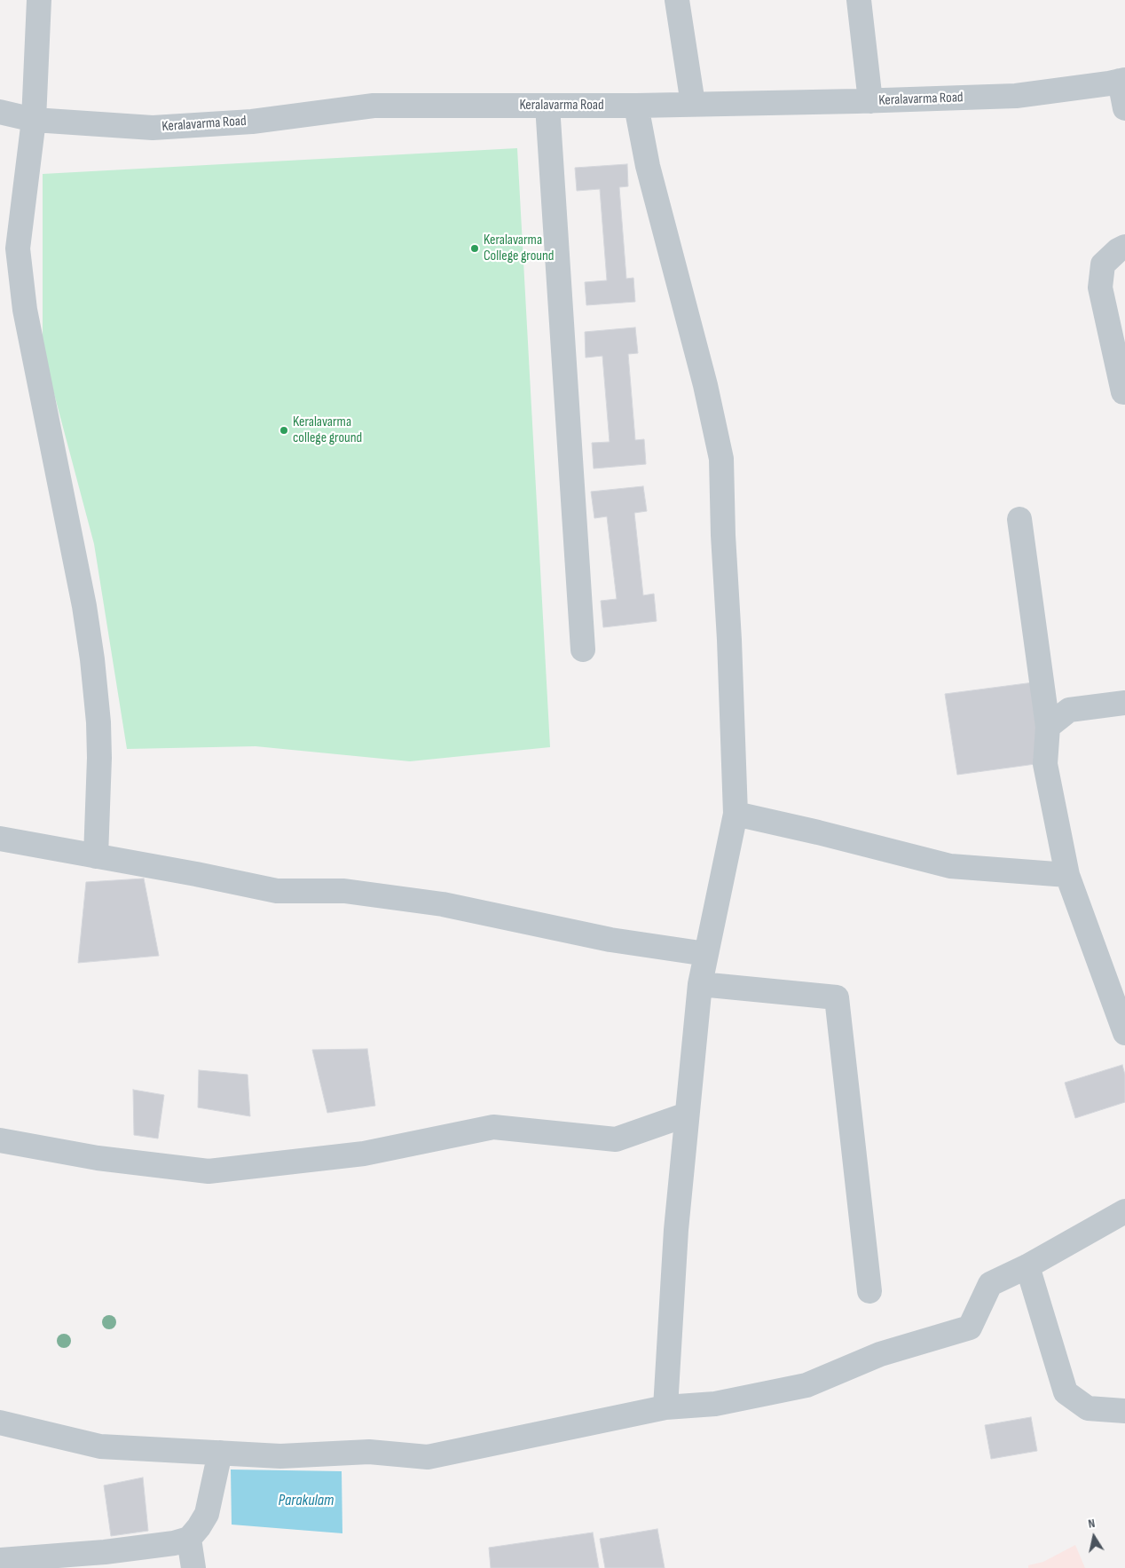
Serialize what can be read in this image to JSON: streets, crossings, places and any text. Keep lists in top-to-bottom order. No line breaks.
{"streets":{"street":["Keralavarma Road"]},"water":["Parakulam"],"places":["Keralavarma College ground","Keralavarma college ground"],"north":"top"}
